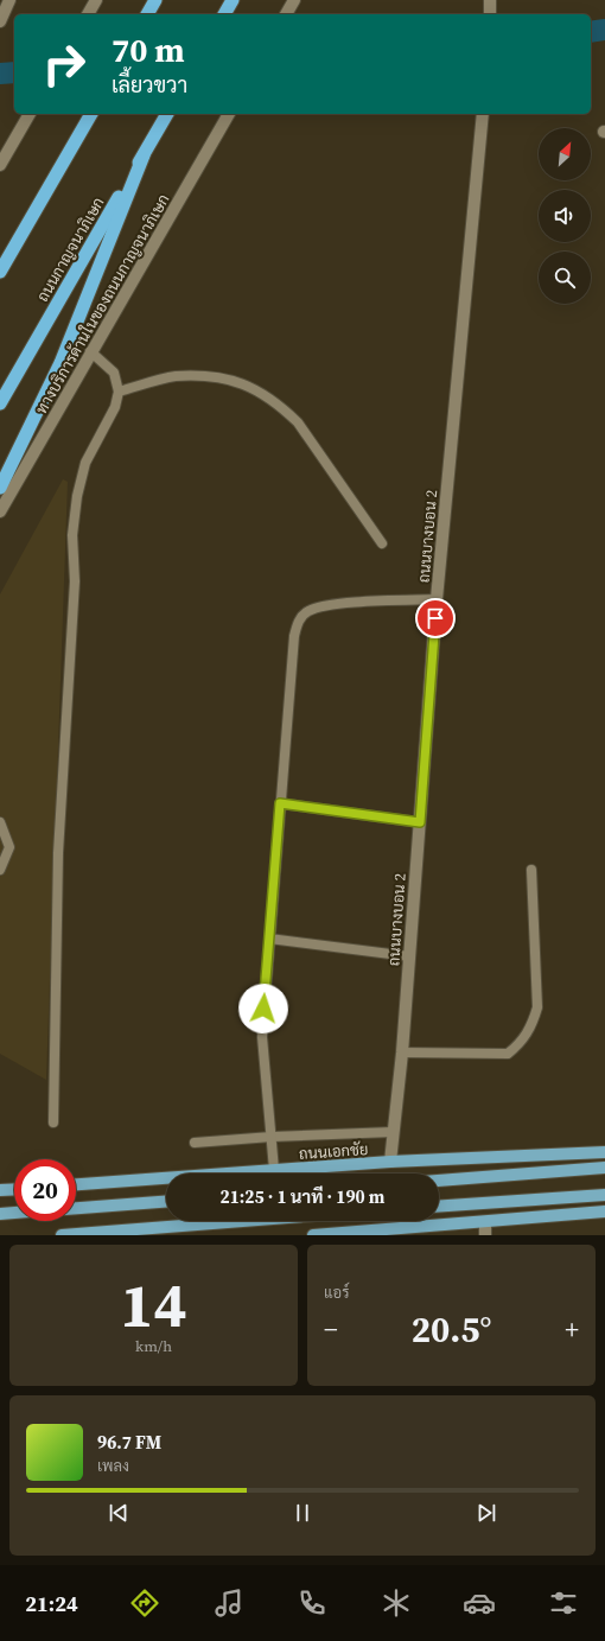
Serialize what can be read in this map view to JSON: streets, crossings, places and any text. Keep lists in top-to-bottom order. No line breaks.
{"streets":{"highway":["ถนนกาญจนาภิเษก"],"main road":["ถนนเอกชัย"],"street":["ทางบริการด้านในของถนนกาญจนาภิเษก","ถนนบางบอน 2"]},"crossings":[["ถนนบางบอน 2","ถนนเอกชัย"]],"north":"top right","page":{"turn":["70 m","เลี้ยวขวา"],"limit":"20","trip":"21:25 · 1 นาที · 190 m","tile":[["14","km/h"],"แอร์"],"heat":["−","20.5°","+"],"song":["96.7 FM","เพลง"],"tabs":"21:24"}}
